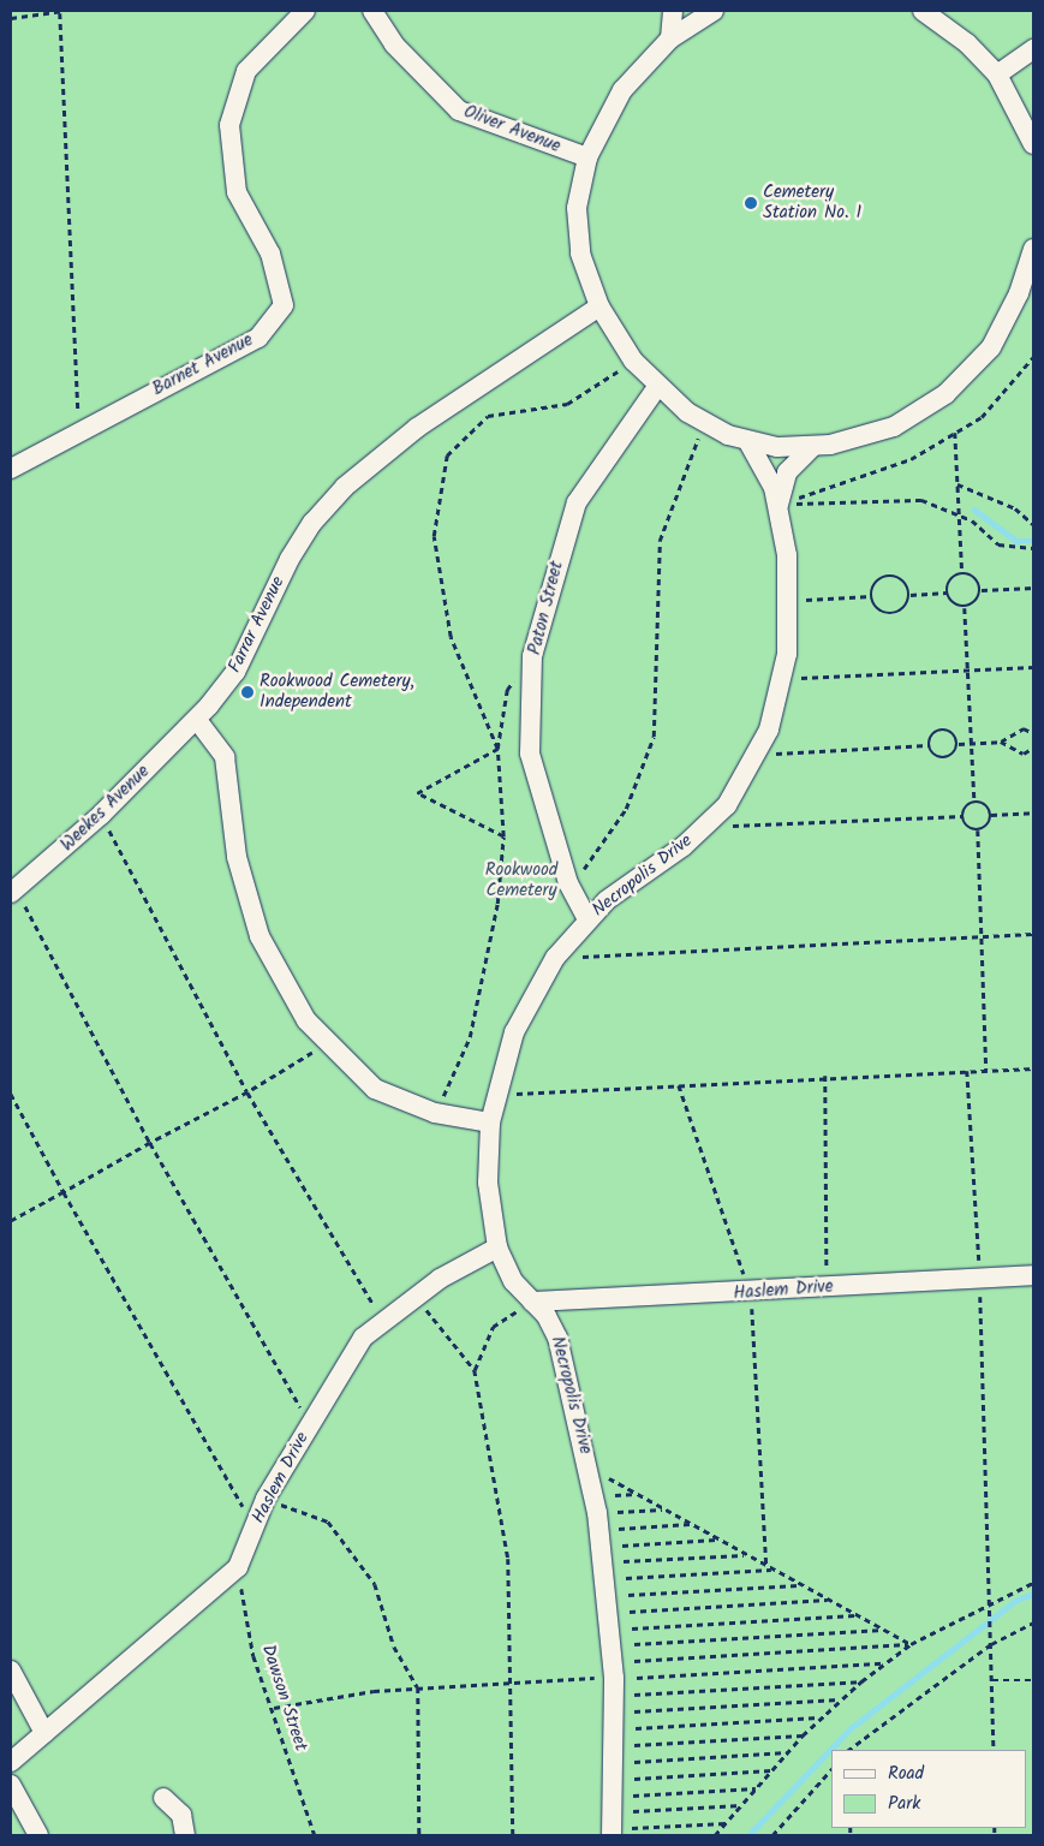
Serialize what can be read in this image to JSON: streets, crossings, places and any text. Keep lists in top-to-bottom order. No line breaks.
{"streets":{"street":["Oliver Avenue","Barnet Avenue","Paton Street","Farrar Avenue","Weekes Avenue","Necropolis Drive","Haslem Drive"],"path":["Dawson Street"]},"crossings":[["Paton Street","Necropolis Drive"],["Farrar Avenue","Weekes Avenue"],["Necropolis Drive","Haslem Drive"],["Haslem Drive","Dawson Street"]],"parks":["Rookwood Cemetery"],"places":["Cemetery Station No. 1","Rookwood Cemetery, Independent"],"legend":["Road","Park"]}
